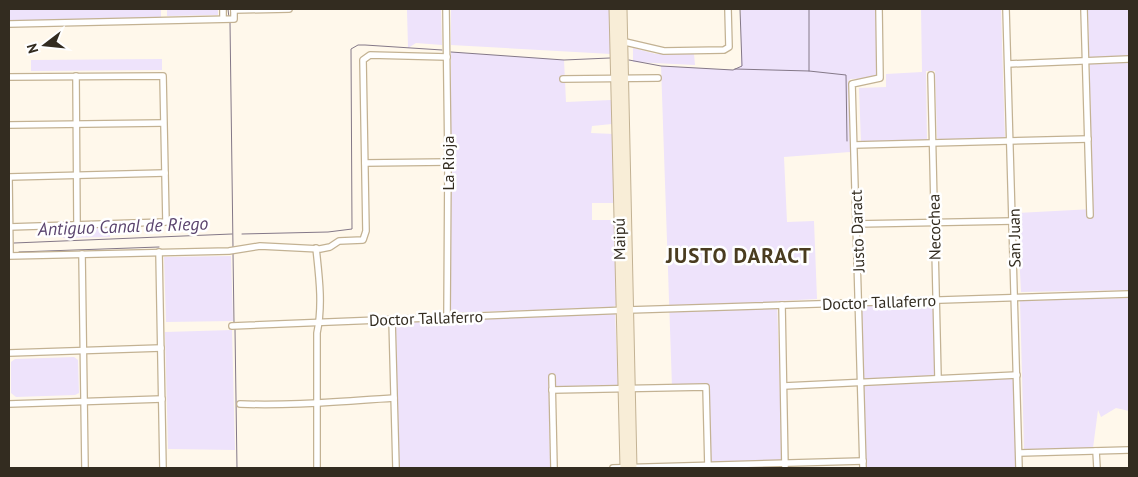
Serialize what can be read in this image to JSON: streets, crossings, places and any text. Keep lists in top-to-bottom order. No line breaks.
{"streets":{"street":["La Rioja","Necochea","Justo Daract","San Juan","Maipú","Doctor Tallaferro"]},"crossings":[["La Rioja","Doctor Tallaferro"],["Necochea","Doctor Tallaferro"],["Justo Daract","Doctor Tallaferro"],["San Juan","Doctor Tallaferro"],["Maipú","Doctor Tallaferro"]],"districts":["JUSTO DARACT"],"water":["Antiguo Canal de Riego"],"north":"left"}
